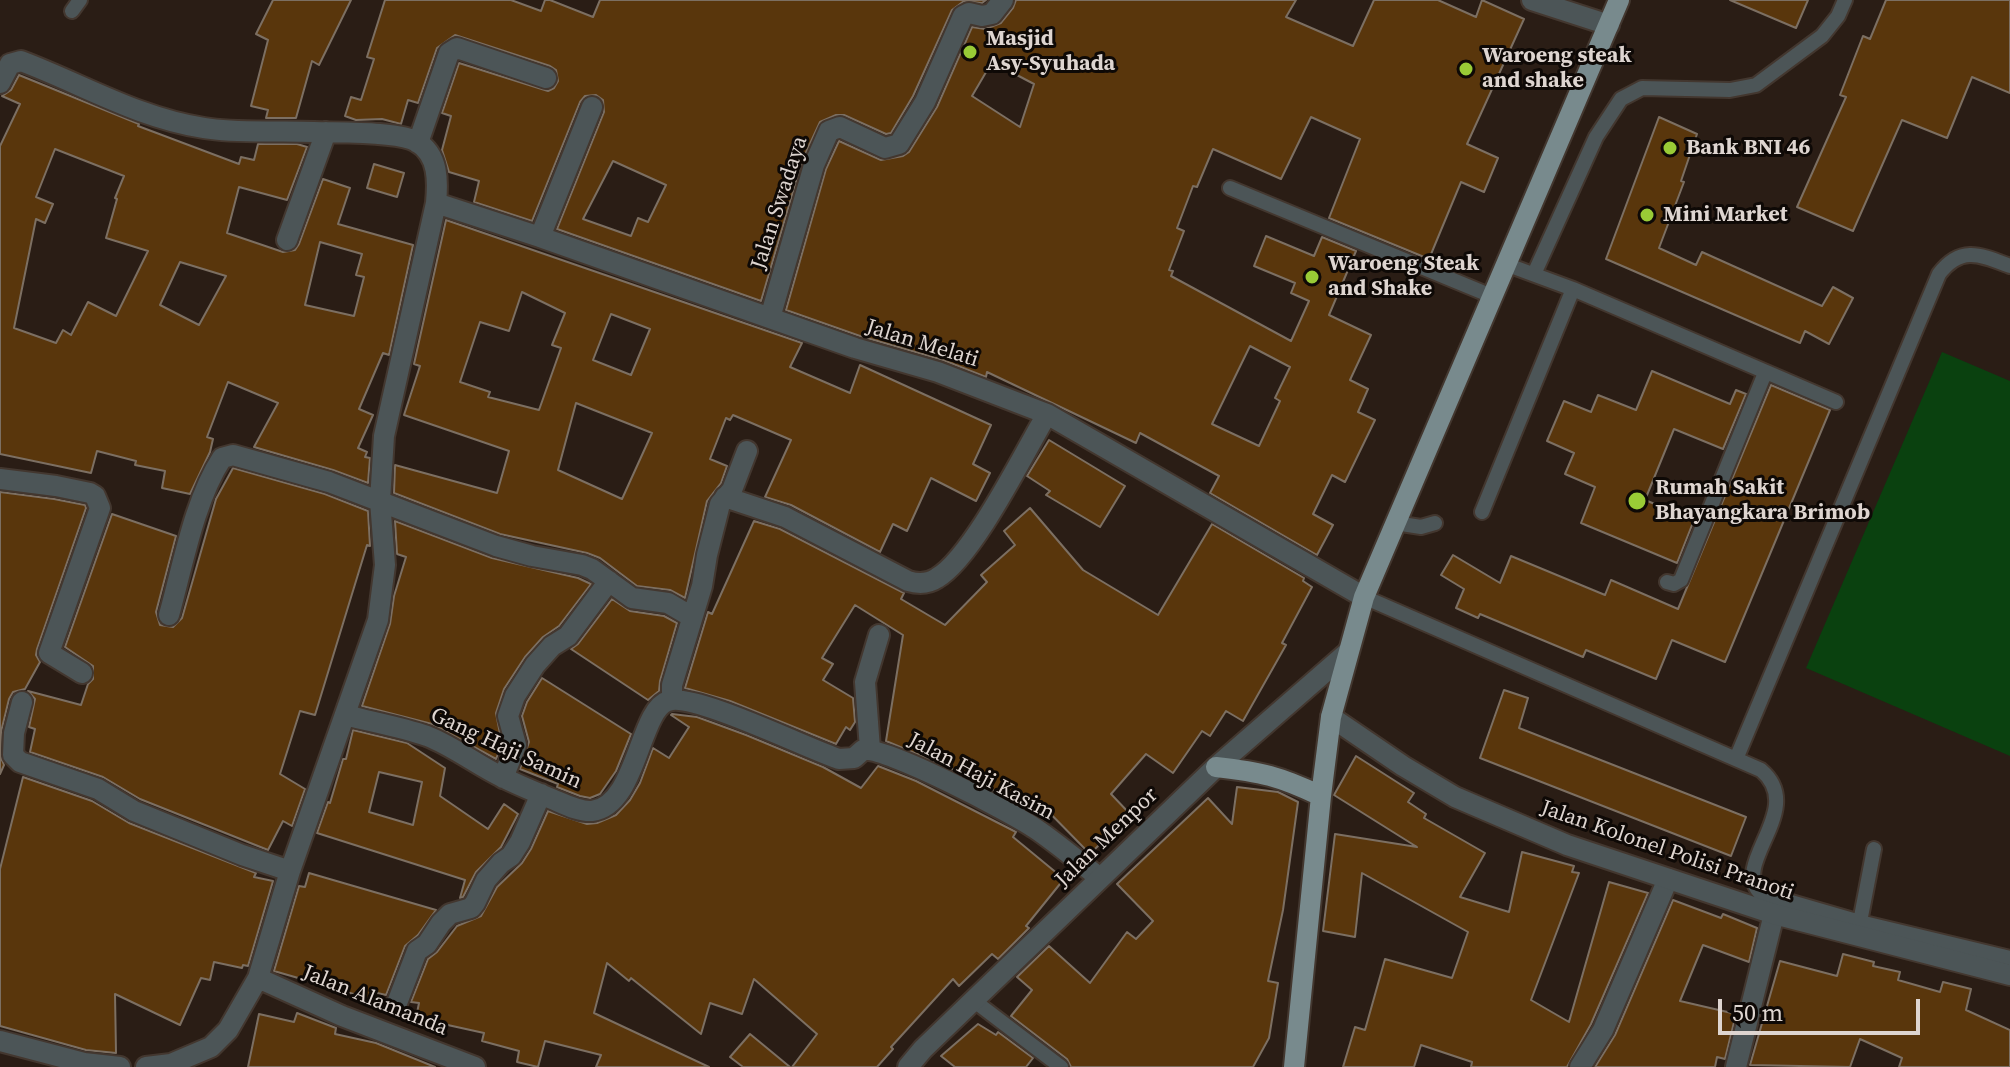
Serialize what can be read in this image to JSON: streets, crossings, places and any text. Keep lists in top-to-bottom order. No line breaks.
{"streets":{"street":["Jalan Swadaya","Jalan Melati","Gang Haji Samin","Jalan Haji Kasim","Jalan Menpor","Jalan Kolonel Polisi Pranoti","Jalan Alamanda"]},"crossings":[["Jalan Swadaya","Jalan Melati"],["Jalan Haji Kasim","Jalan Menpor"]],"places":["Masjid Asy-Syuhada","Waroeng steak and shake","Bank BNI 46","Mini Market","Waroeng Steak and Shake","Rumah Sakit Bhayangkara Brimob"],"scale_bar":"50 m"}
